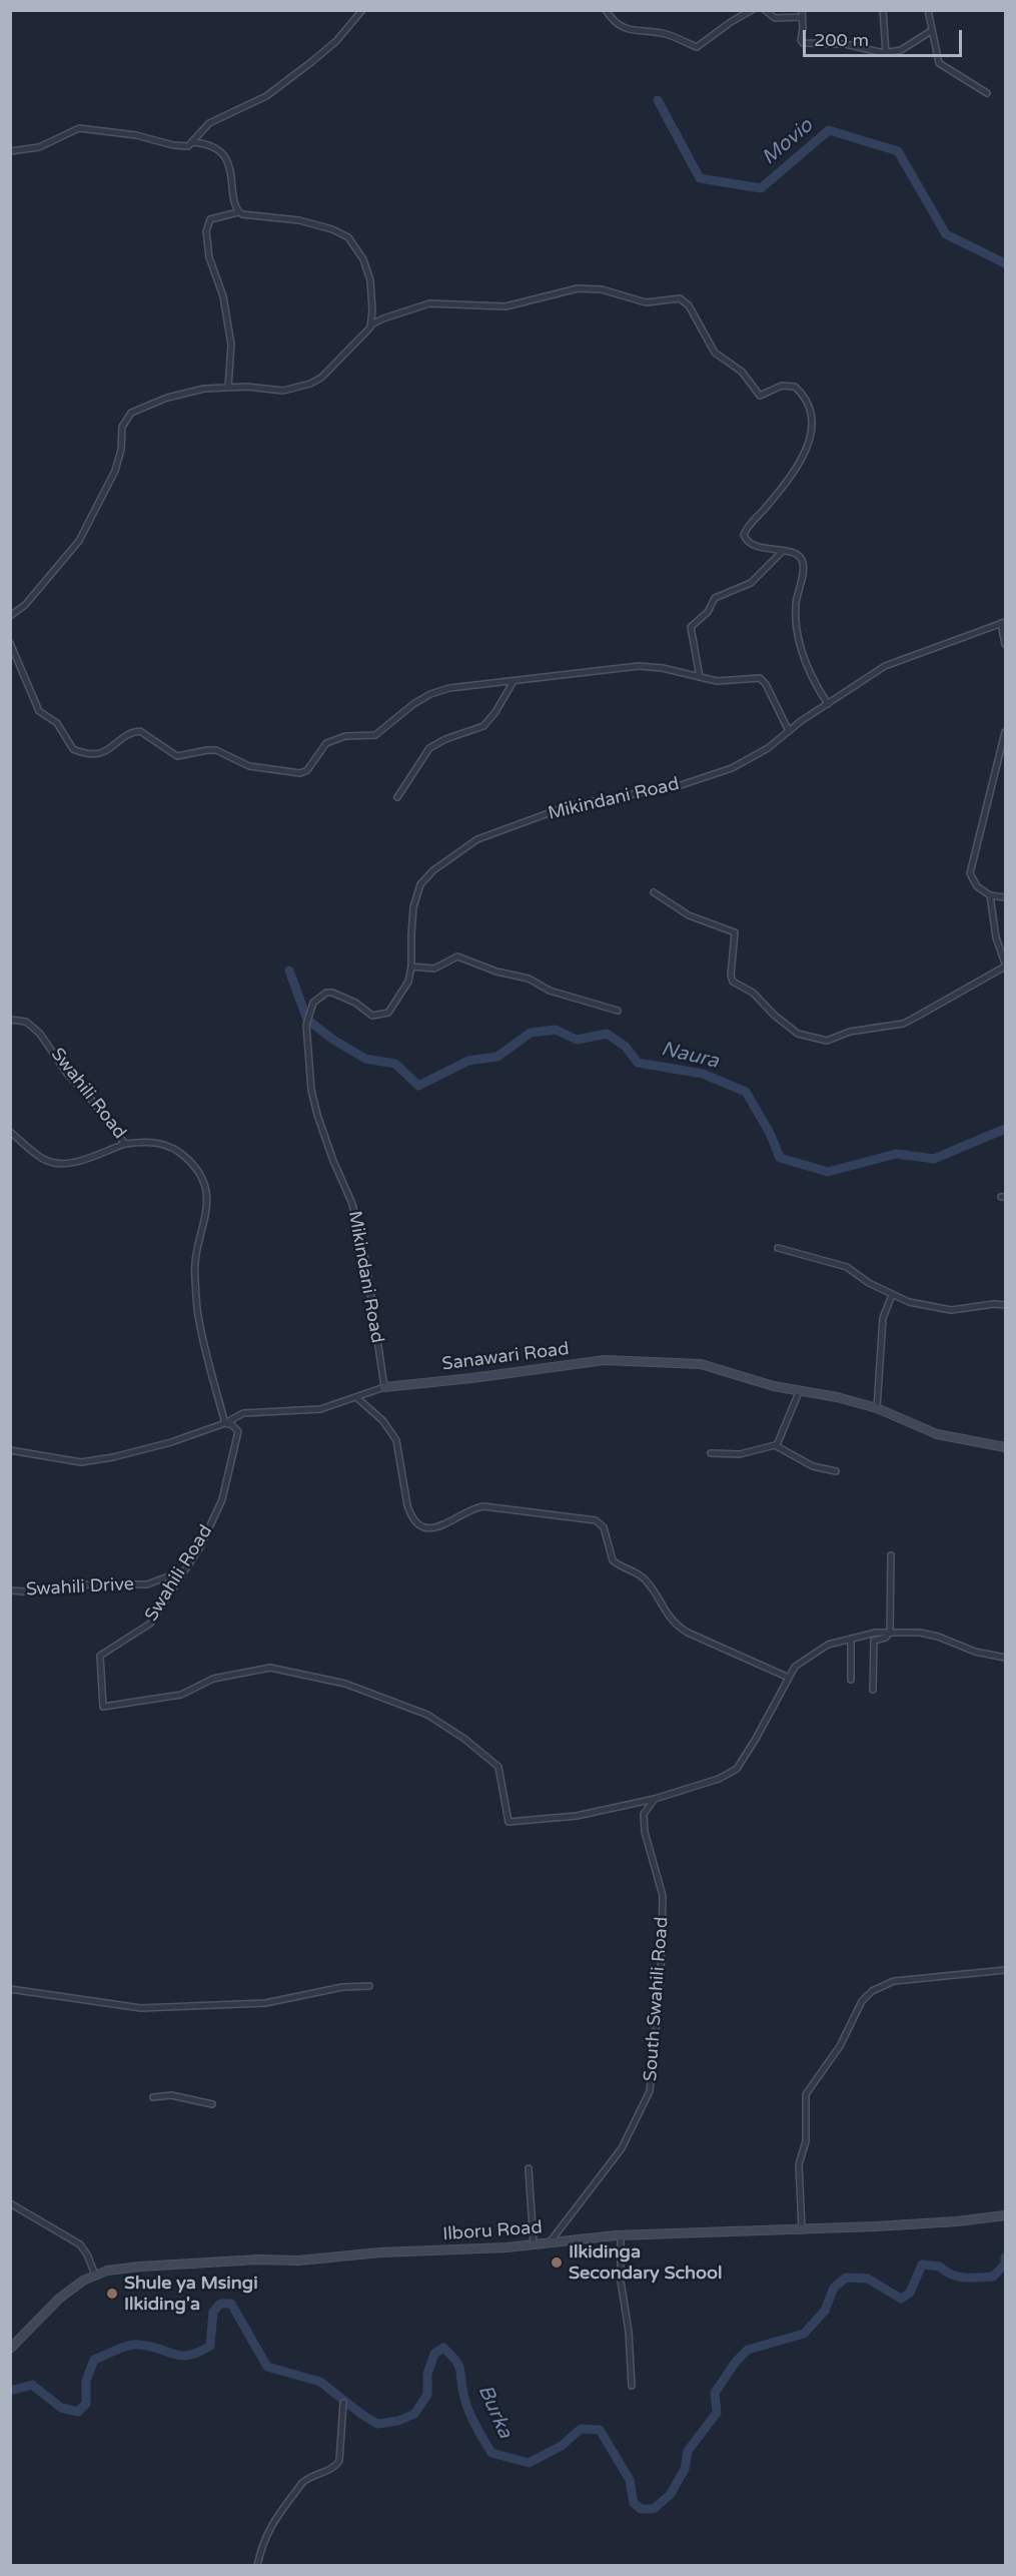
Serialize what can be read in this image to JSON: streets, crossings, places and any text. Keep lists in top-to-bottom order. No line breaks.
{"streets":{"street":["Mikindani Road","Swahili Road","Sanawari Road","Swahili Drive","South Swahili Road","Ilboru Road"]},"crossings":[["Mikindani Road","Sanawari Road"],["Swahili Road","Sanawari Road"],["Swahili Road","Swahili Drive"],["Swahili Road","South Swahili Road"],["South Swahili Road","Ilboru Road"]],"water":["Movio","Naura","Burka"],"places":["Ilkidinga Secondary School","Shule ya Msingi Ilkiding'a"],"scale_bar":"200 m"}
